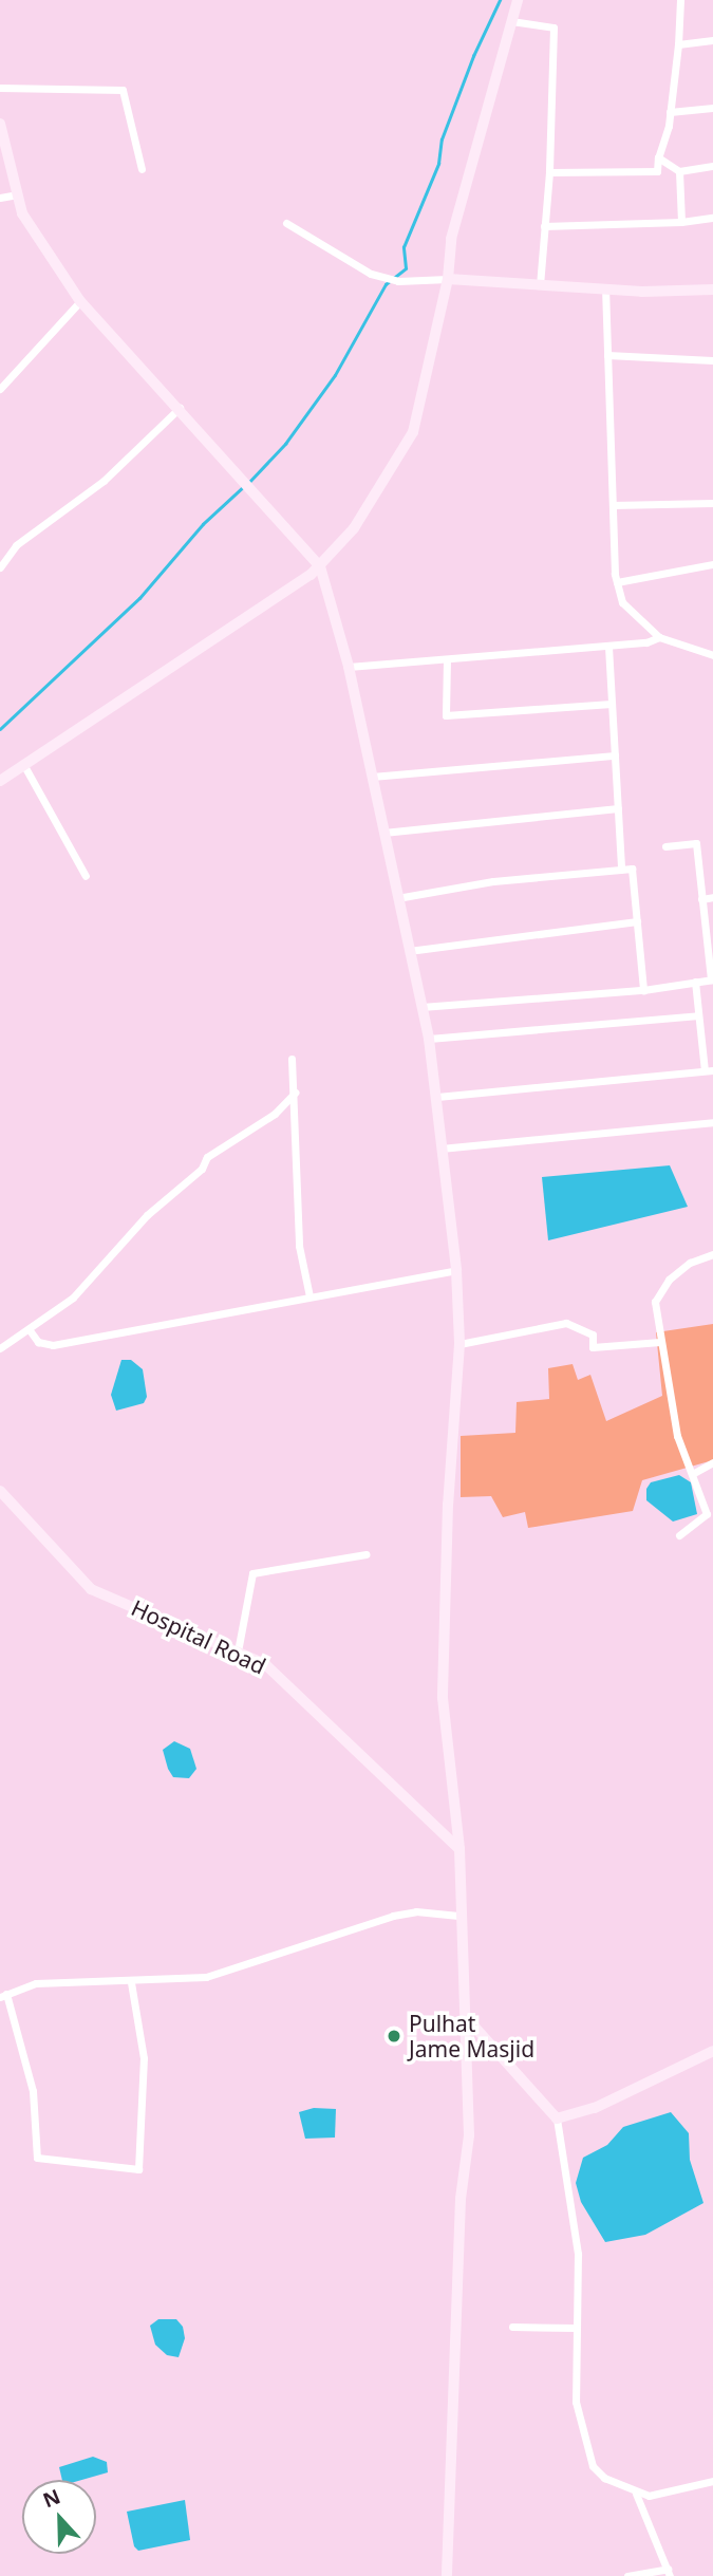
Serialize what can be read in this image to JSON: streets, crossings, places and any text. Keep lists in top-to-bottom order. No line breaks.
{"streets":{"street":["Hospital Road"]},"places":["Pulhat Jame Masjid"],"north":"top"}
